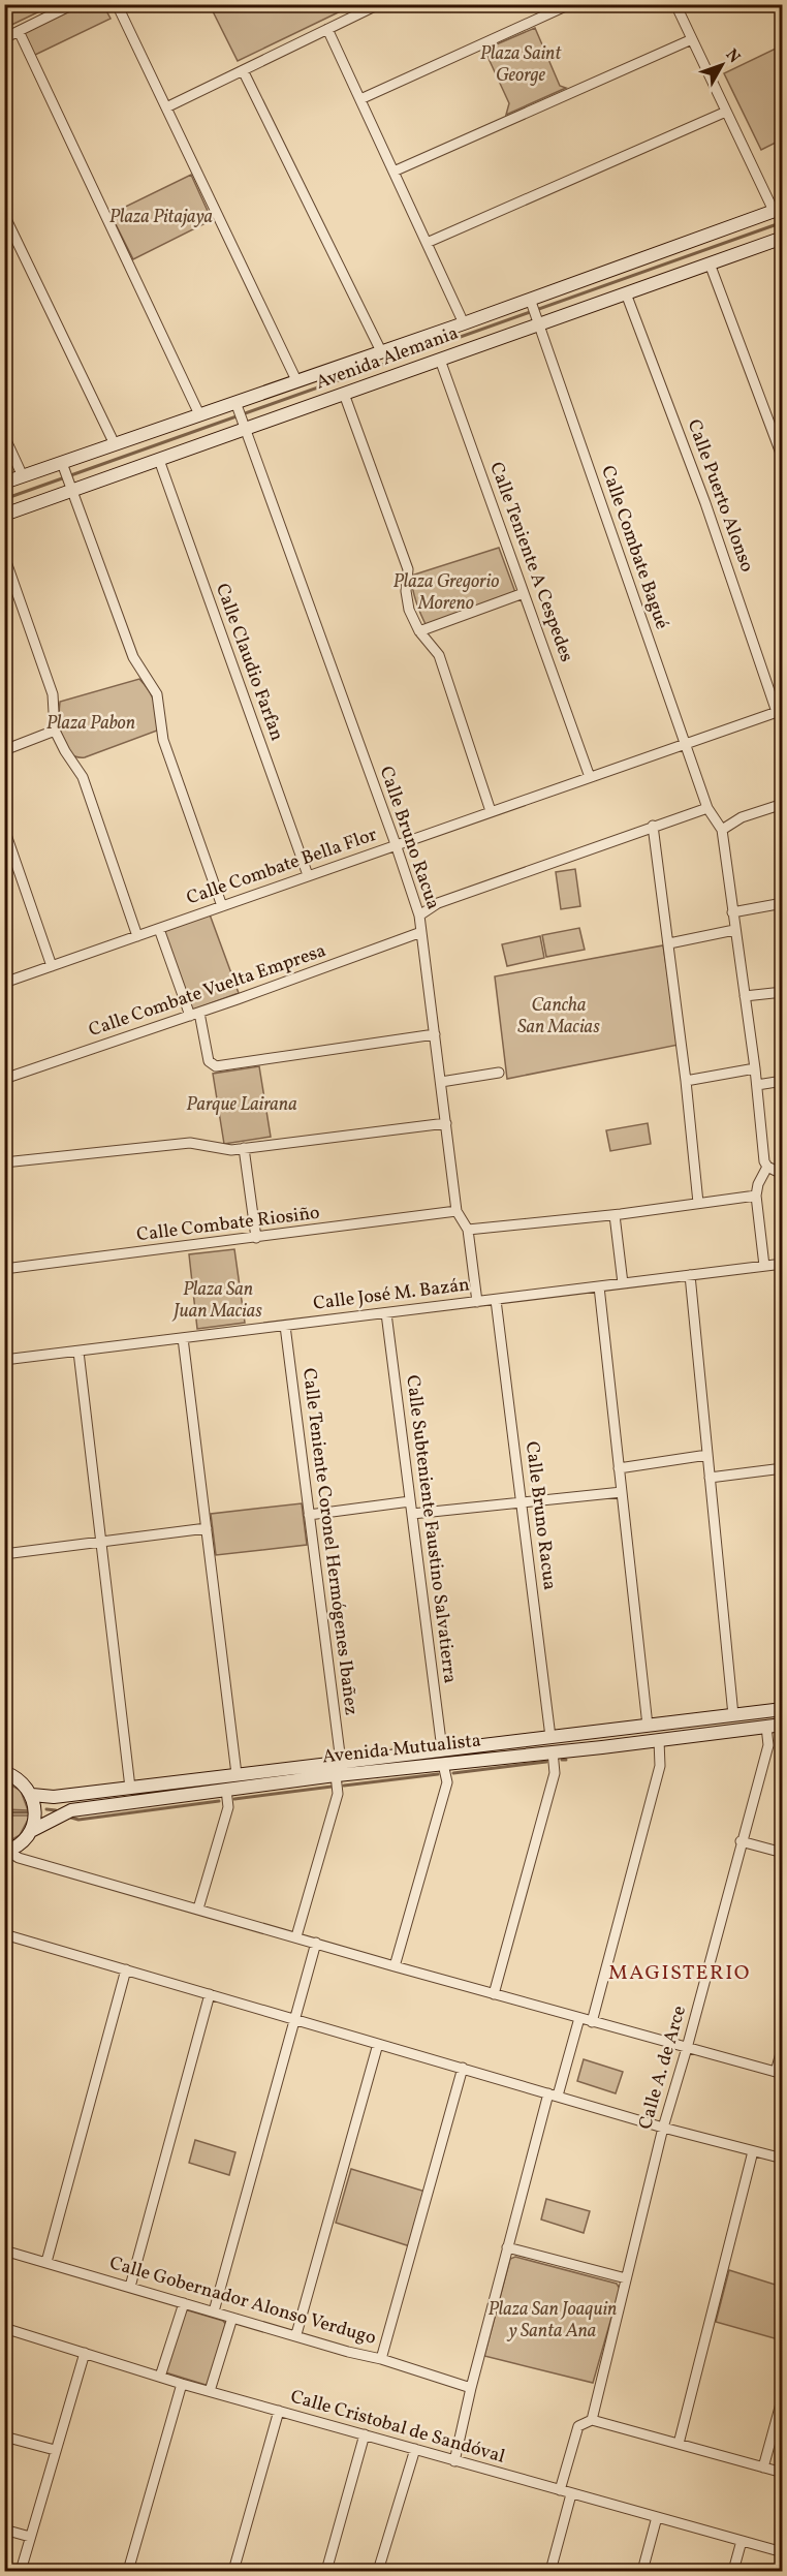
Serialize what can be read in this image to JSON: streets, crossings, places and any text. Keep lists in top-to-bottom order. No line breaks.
{"streets":{"main road":["Avenida Alemania","Avenida Mutualista"],"street":["Calle Puerto Alonso","Calle Combate Bagué","Calle Teniente A Cespedes","Calle Claudio Farfan","Calle Bruno Racua","Calle Combate Bella Flor","Calle Combate Vuelta Empresa","Calle Combate Riosiño","Calle José M. Bazán","Calle Subteniente Faustino Salvatierra","Calle Teniente Coronel Hermógenes Ibañez","Calle A. de Arce","Calle Gobernador Alonso Verdugo","Calle Cristobal de Sandóval"]},"crossings":[["Avenida Alemania","Calle Puerto Alonso"],["Avenida Alemania","Calle Combate Bagué"],["Avenida Alemania","Calle Teniente A Cespedes"],["Avenida Alemania","Calle Claudio Farfan"],["Avenida Alemania","Calle Bruno Racua"],["Calle Puerto Alonso","Calle Combate Bella Flor"],["Calle Combate Bagué","Calle Combate Bella Flor"],["Calle Teniente A Cespedes","Calle Combate Bella Flor"],["Calle Claudio Farfan","Calle Combate Bella Flor"],["Calle Bruno Racua","Calle Combate Bella Flor"],["Calle Bruno Racua","Calle Combate Vuelta Empresa"],["Calle Bruno Racua","Calle Combate Riosiño"],["Calle Bruno Racua","Calle José M. Bazán"],["Calle Bruno Racua","Avenida Mutualista"],["Calle José M. Bazán","Calle Subteniente Faustino Salvatierra"],["Calle José M. Bazán","Calle Teniente Coronel Hermógenes Ibañez"],["Calle Subteniente Faustino Salvatierra","Avenida Mutualista"],["Calle Teniente Coronel Hermógenes Ibañez","Avenida Mutualista"],["Avenida Mutualista","Calle A. de Arce"]],"districts":["MAGISTERIO"],"parks":["Plaza Saint George","Plaza Pitajaya","Plaza Gregorio Moreno","Plaza Pabon","Cancha San Macias","Parque Lairana","Plaza San Juan Macias","Plaza San Joaquin y Santa Ana"],"north":"top right"}
